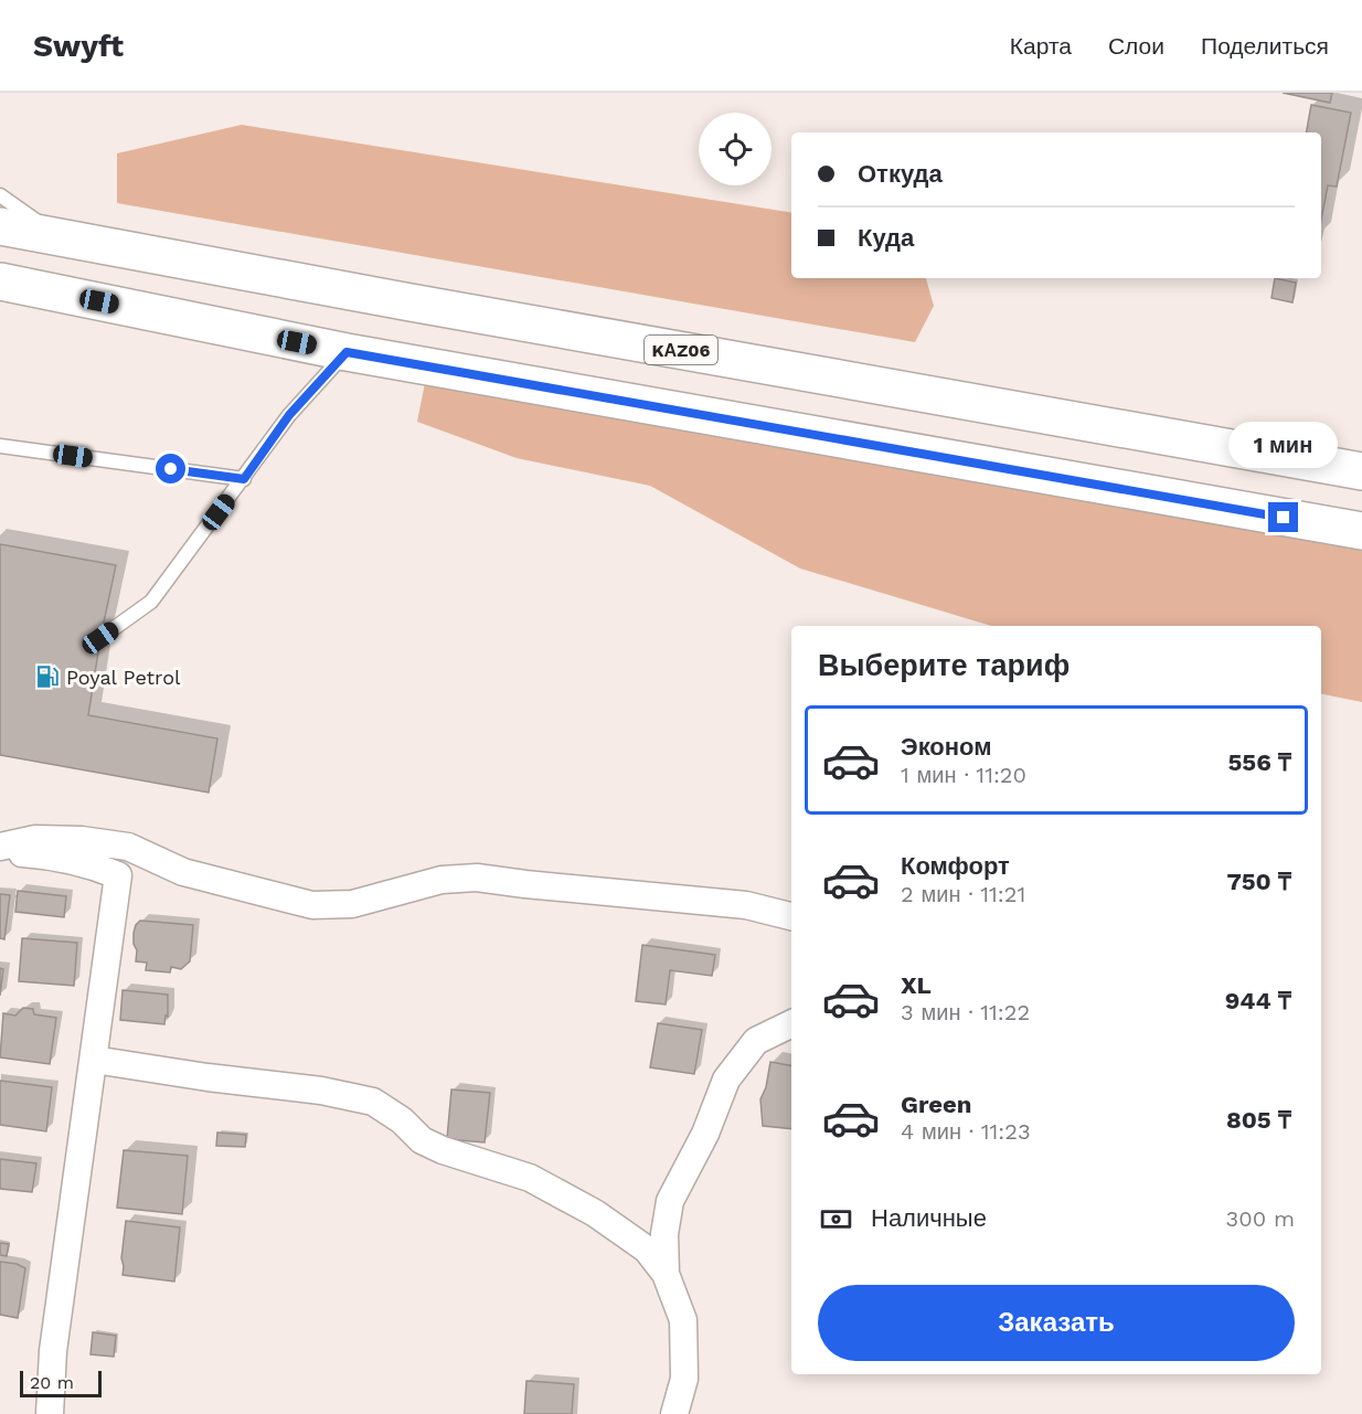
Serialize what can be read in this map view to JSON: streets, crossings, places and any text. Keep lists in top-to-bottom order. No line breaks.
{"streets":{"highway":["KАZ06"]},"places":{"fuel station":["Poyal Petrol"]},"scale_bar":"20 m","page":{"header":"Swyft","nav":["Карта","Слои","Поделиться"],"banner":["Откуда","Куда"],"bubble":"1 мин","heading":"Выберите тариф","list":[{"name":"Эконом","note":"1 мин · 11:20","value":"556 ₸"},{"name":"Комфорт","note":"2 мин · 11:21","value":"750 ₸"},{"name":"XL","note":"3 мин · 11:22","value":"944 ₸"},{"name":"Green","note":"4 мин · 11:23","value":"805 ₸"}],"pay":["Наличные","300 m"],"buttons":"Заказать","scale":"20 m"}}
